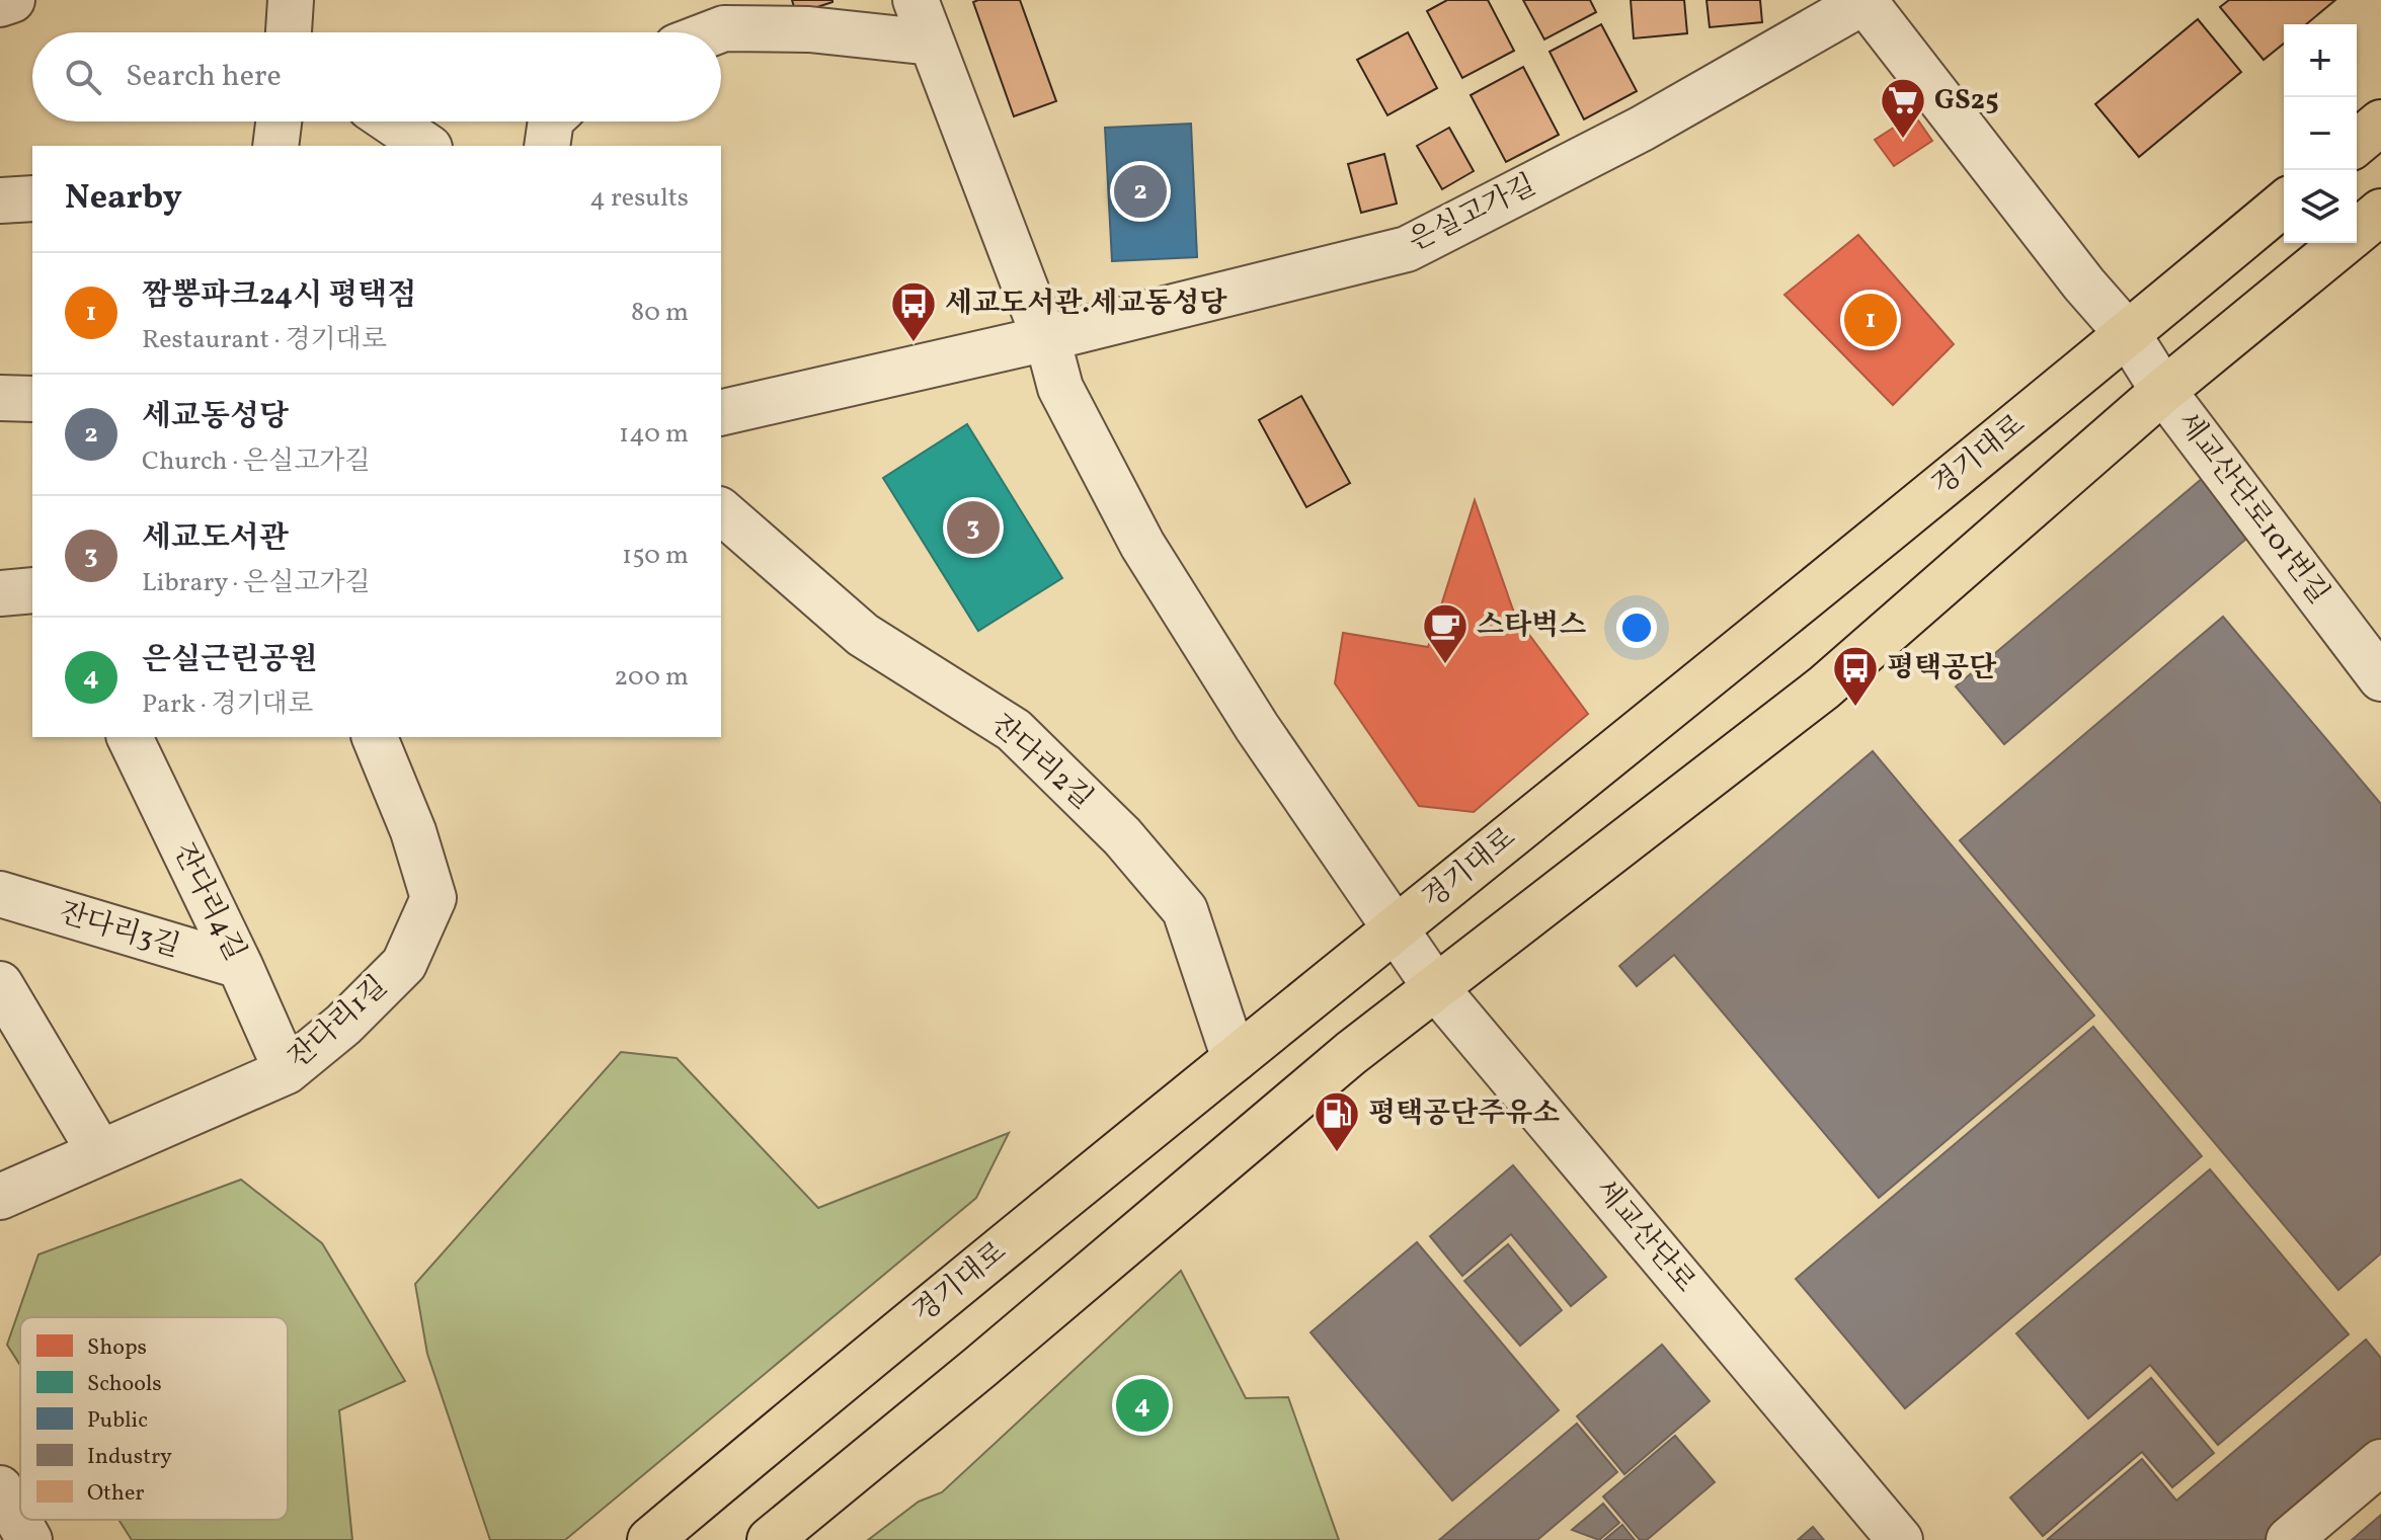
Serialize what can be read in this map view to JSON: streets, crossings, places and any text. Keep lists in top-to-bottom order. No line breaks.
{"streets":{"main road":["경기대로"],"street":["은실고가길","세교산단로101번길","잔다리2길","잔다리4길","잔다리3길","잔다리1길","세교산단로"]},"crossings":[["은실고가길","세교산단로101번길"],["경기대로","세교산단로101번길"],["경기대로","잔다리2길"],["경기대로","세교산단로"],["잔다리4길","잔다리3길"],["잔다리4길","잔다리1길"]],"places":{"supermarket":["GS25"],"bus stop":["세교도서관.세교동성당","평택공단"],"cafe":["스타벅스"],"fuel station":["평택공단주유소"]},"legend":["Shops","Schools","Public","Industry","Other"],"page":{"map_buttons":["+","−"],"search":"Search here","heading":["Nearby","4 results"],"pins":["2","1","3","4"],"list":[{"mark":"1","name":"짬뽕파크24시 평택점","note":"Restaurant · 경기대로","value":"80 m"},{"mark":"2","name":"세교동성당","note":"Church · 은실고가길","value":"140 m"},{"mark":"3","name":"세교도서관","note":"Library · 은실고가길","value":"150 m"},{"mark":"4","name":"은실근린공원","note":"Park · 경기대로","value":"200 m"}]}}
